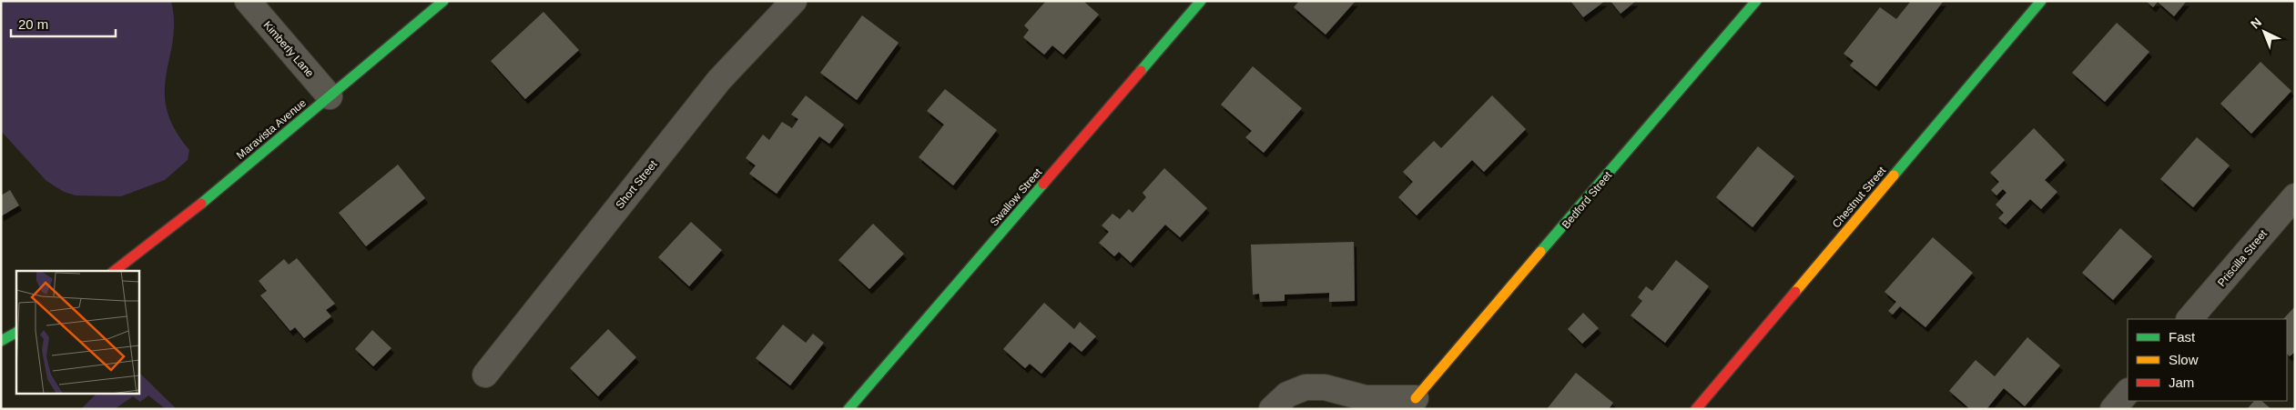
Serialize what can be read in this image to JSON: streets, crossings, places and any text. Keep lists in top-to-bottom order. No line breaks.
{"streets":{"street":["Kimberly Lane","Maravista Avenue","Short Street","Swallow Street","Chestnut Street","Bedford Street","Priscilla Street"]},"crossings":[["Kimberly Lane","Maravista Avenue"]],"legend":["Fast","Slow","Jam"],"scale_bar":"20 m","north":"top left"}
